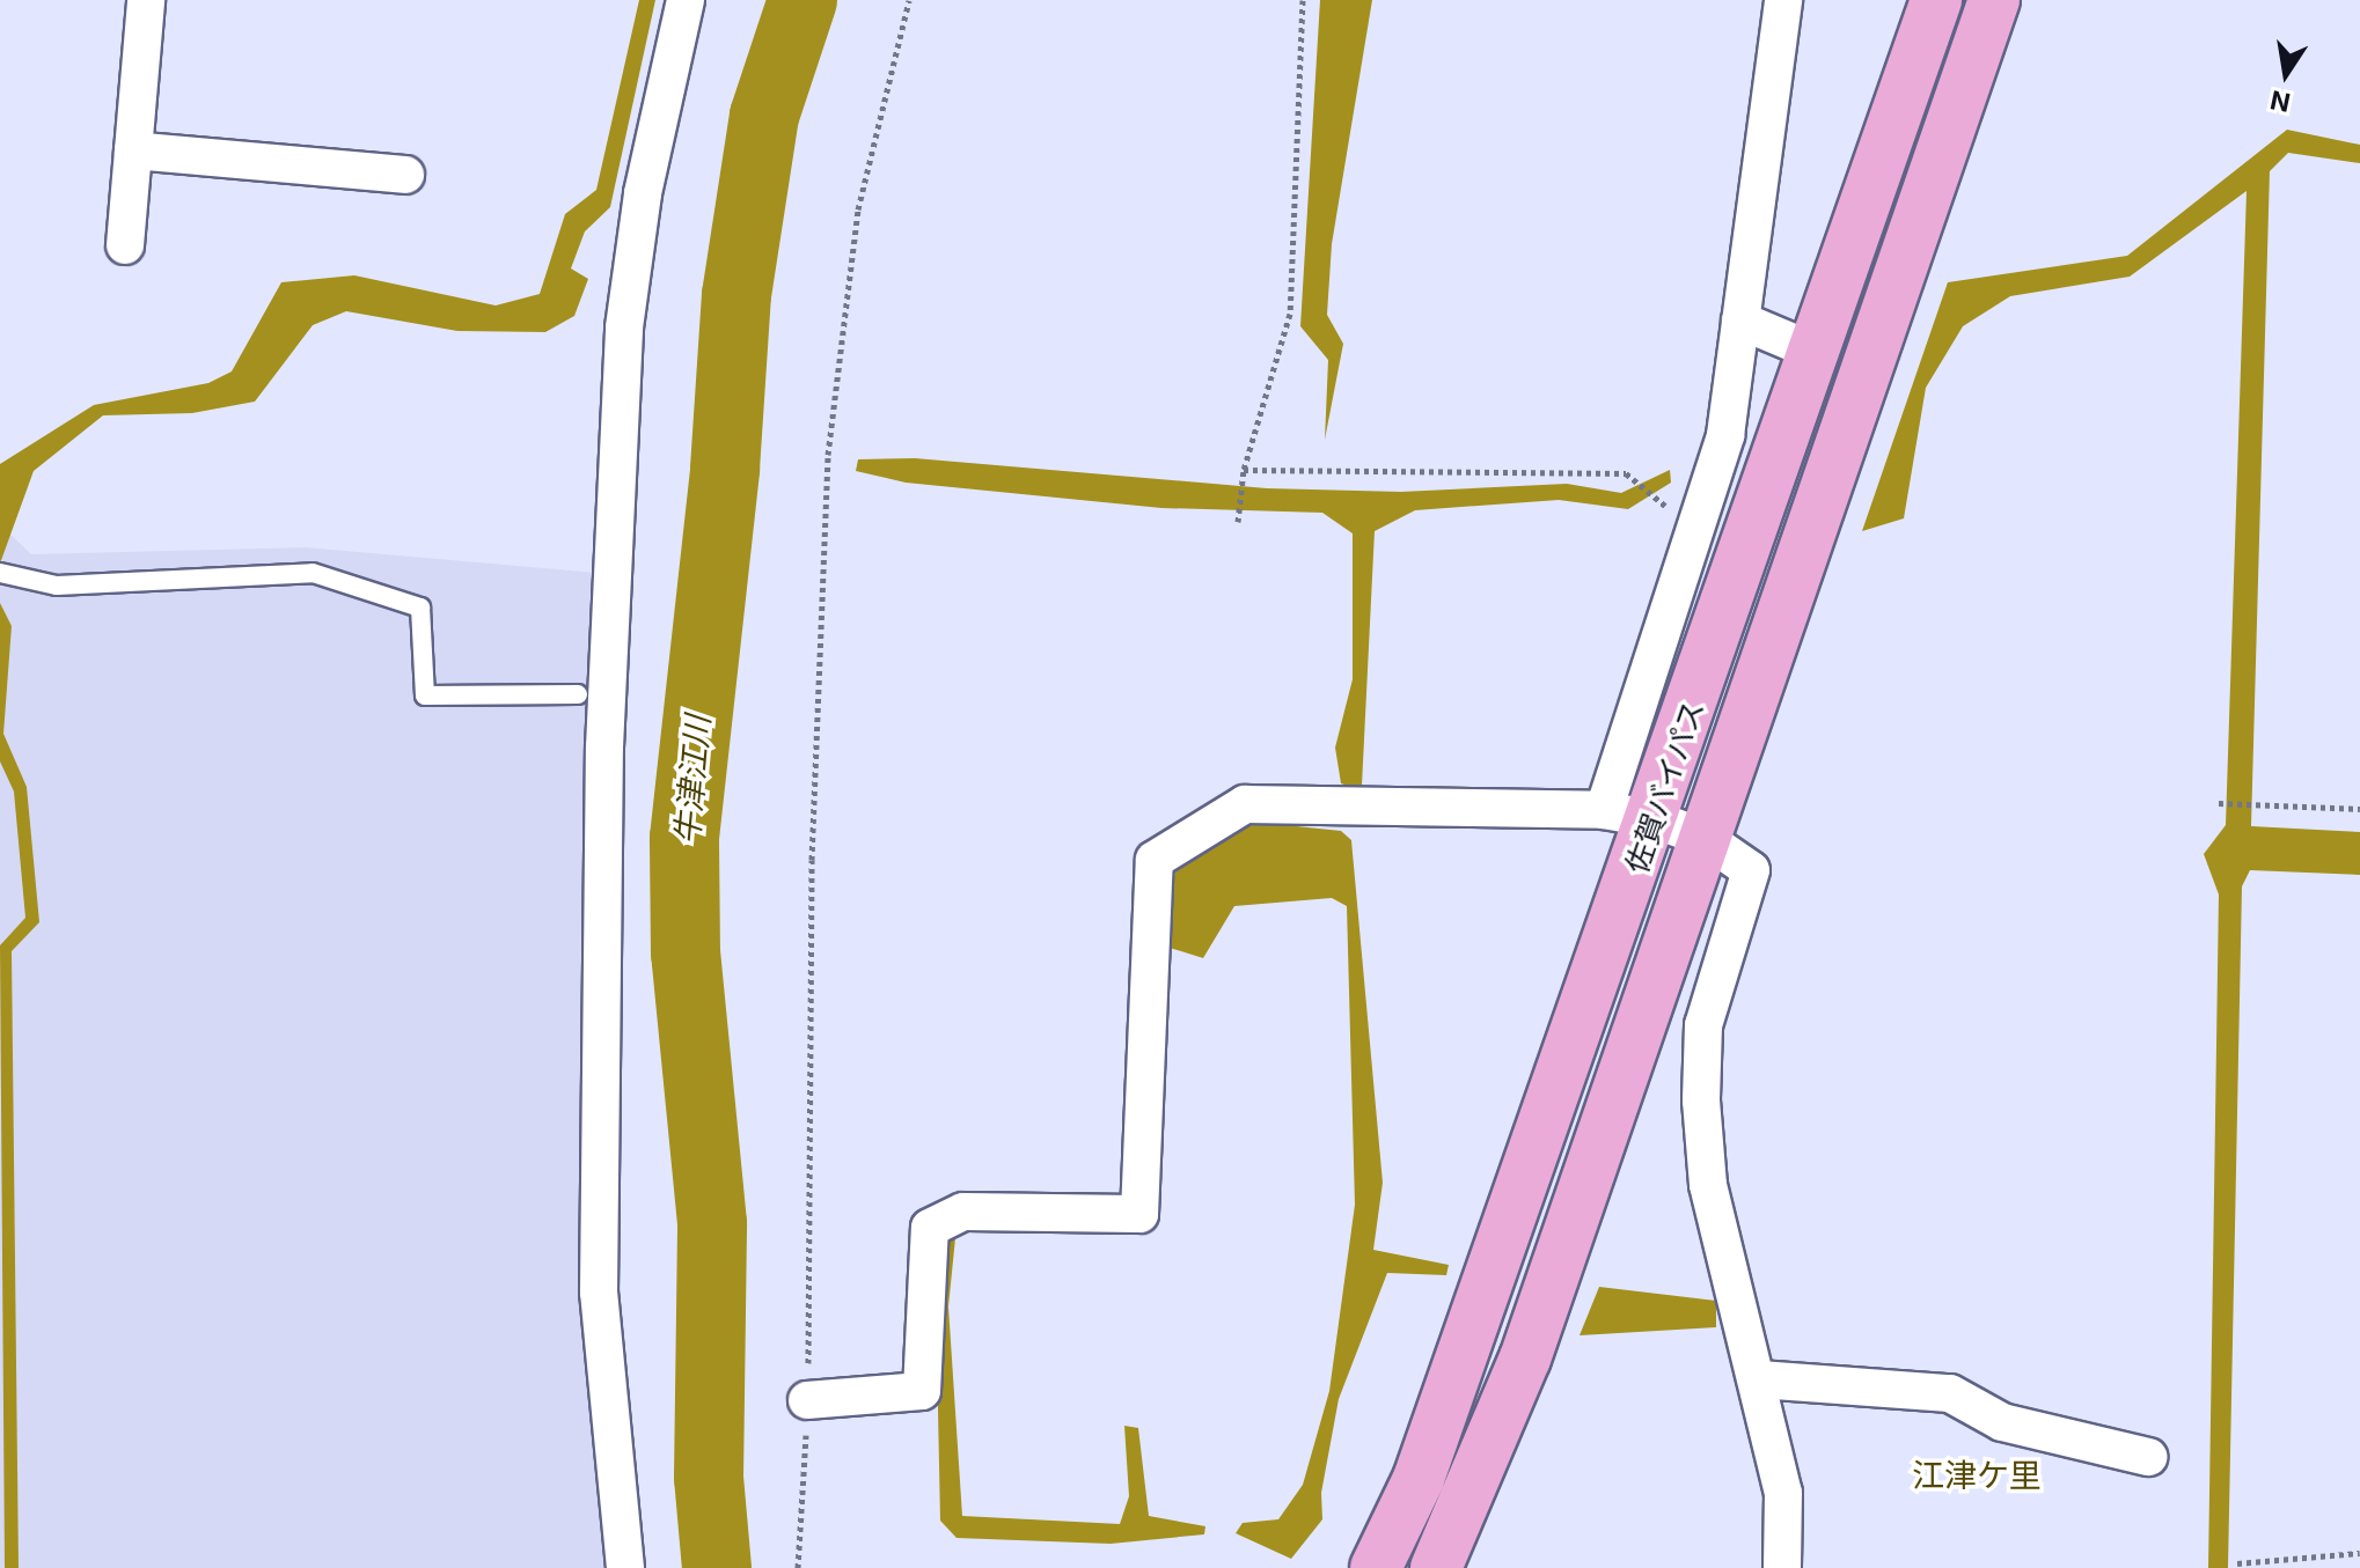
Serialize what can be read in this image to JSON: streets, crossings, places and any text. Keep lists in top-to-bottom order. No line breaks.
{"streets":{"highway":["佐賀バイパス"]},"districts":["江津ケ里"],"water":["牛津江川"],"north":"bottom"}
